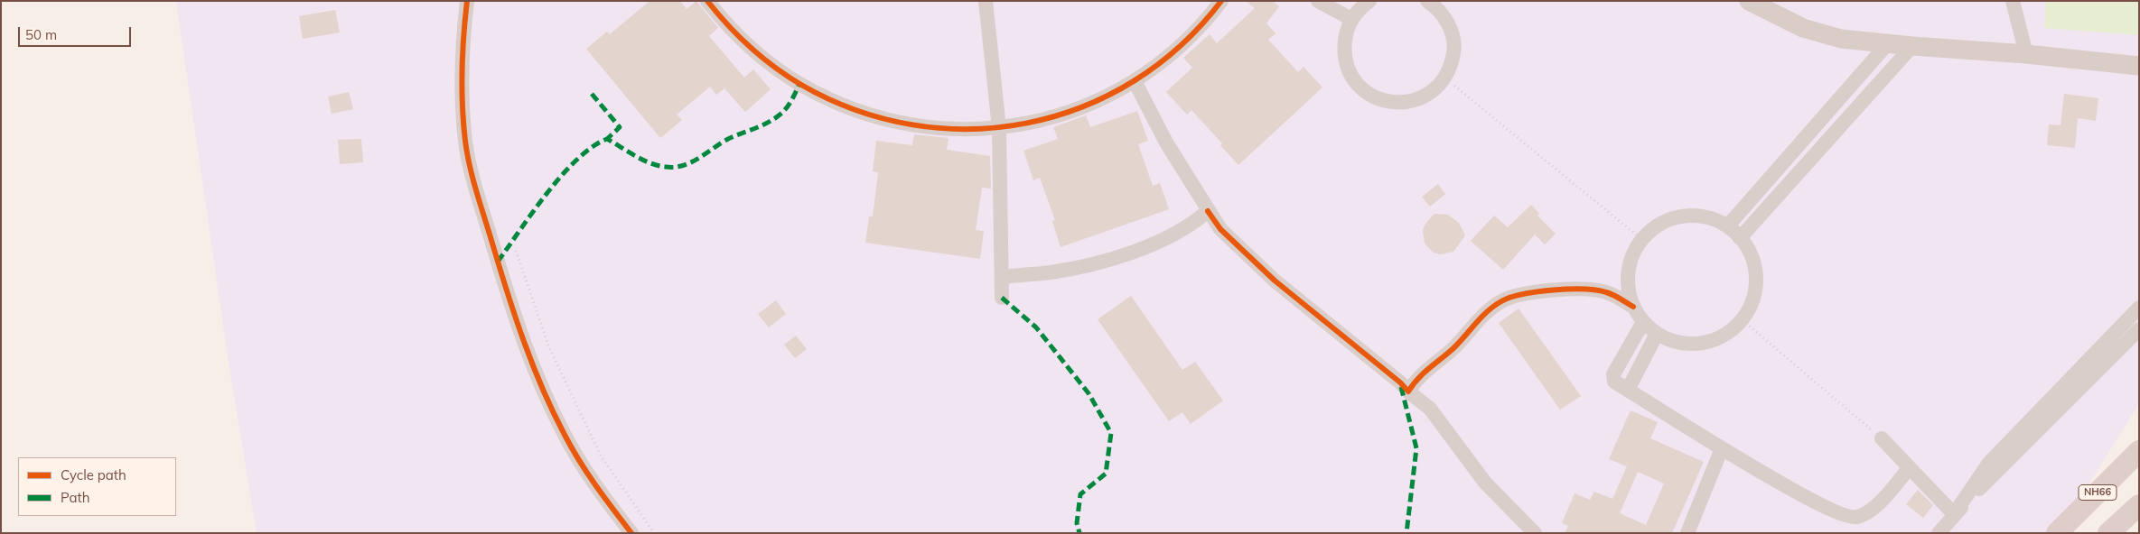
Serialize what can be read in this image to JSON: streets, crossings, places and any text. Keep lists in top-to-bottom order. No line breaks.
{"streets":{"highway":["NH66"]},"legend":["Cycle path","Path"],"scale_bar":"50 m"}
